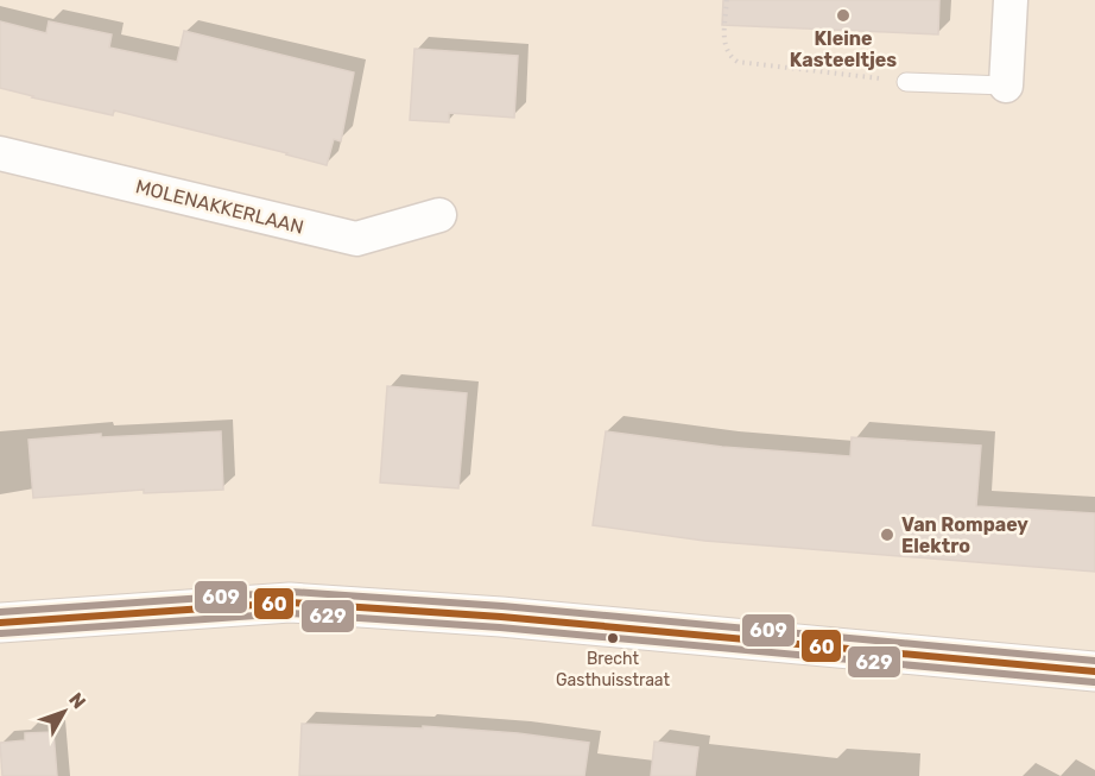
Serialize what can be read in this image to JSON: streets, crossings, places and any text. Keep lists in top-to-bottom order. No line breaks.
{"streets":{"street":["MOLENAKKERLAAN"]},"places":["Kleine Kasteeltjes","Van Rompaey Elektro","Brecht Gasthuisstraat"],"lines":["transit line 609","transit line 60","transit line 629"],"north":"top right"}
